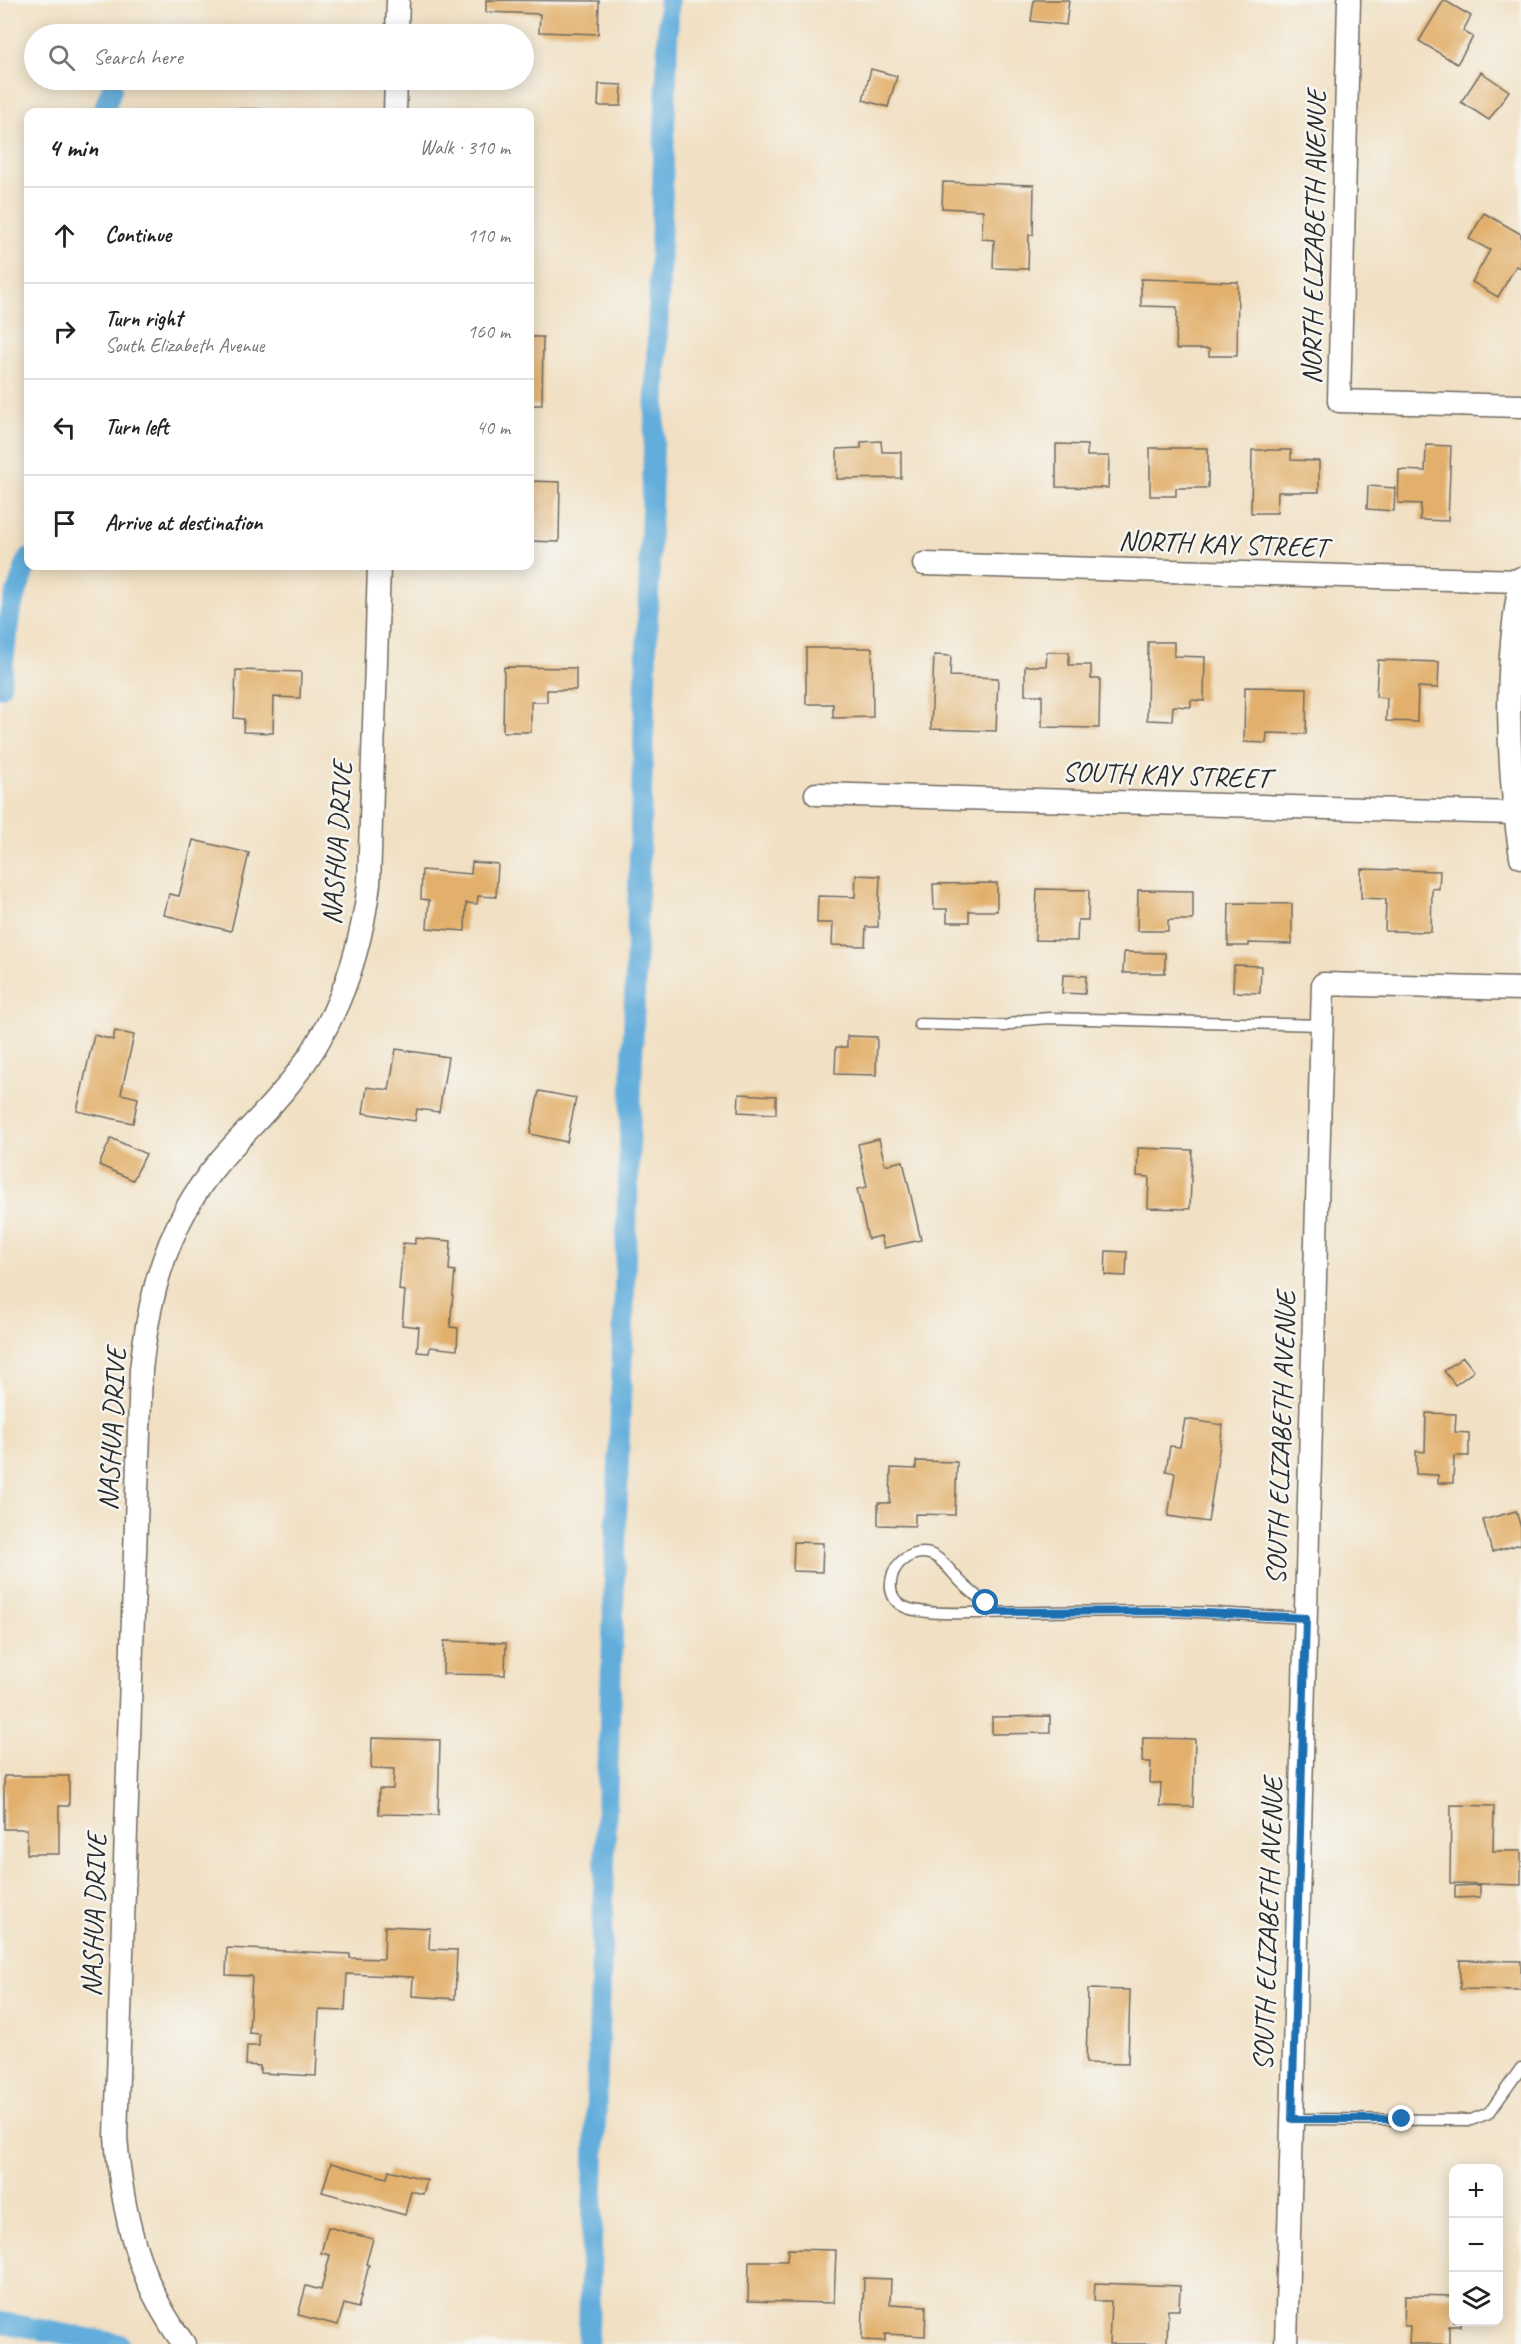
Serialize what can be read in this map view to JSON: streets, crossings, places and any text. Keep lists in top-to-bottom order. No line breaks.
{"streets":{"street":["NORTH ELIZABETH AVENUE","NORTH KAY STREET","SOUTH KAY STREET","NASHUA DRIVE","SOUTH ELIZABETH AVENUE"]},"page":{"search":"Search here","heading":["4 min","Walk · 310 m"],"list":[["Continue","110 m"],["Turn right","South Elizabeth Avenue","160 m"],["Turn left","40 m"],"Arrive at destination"],"map_buttons":["+","−"]}}
